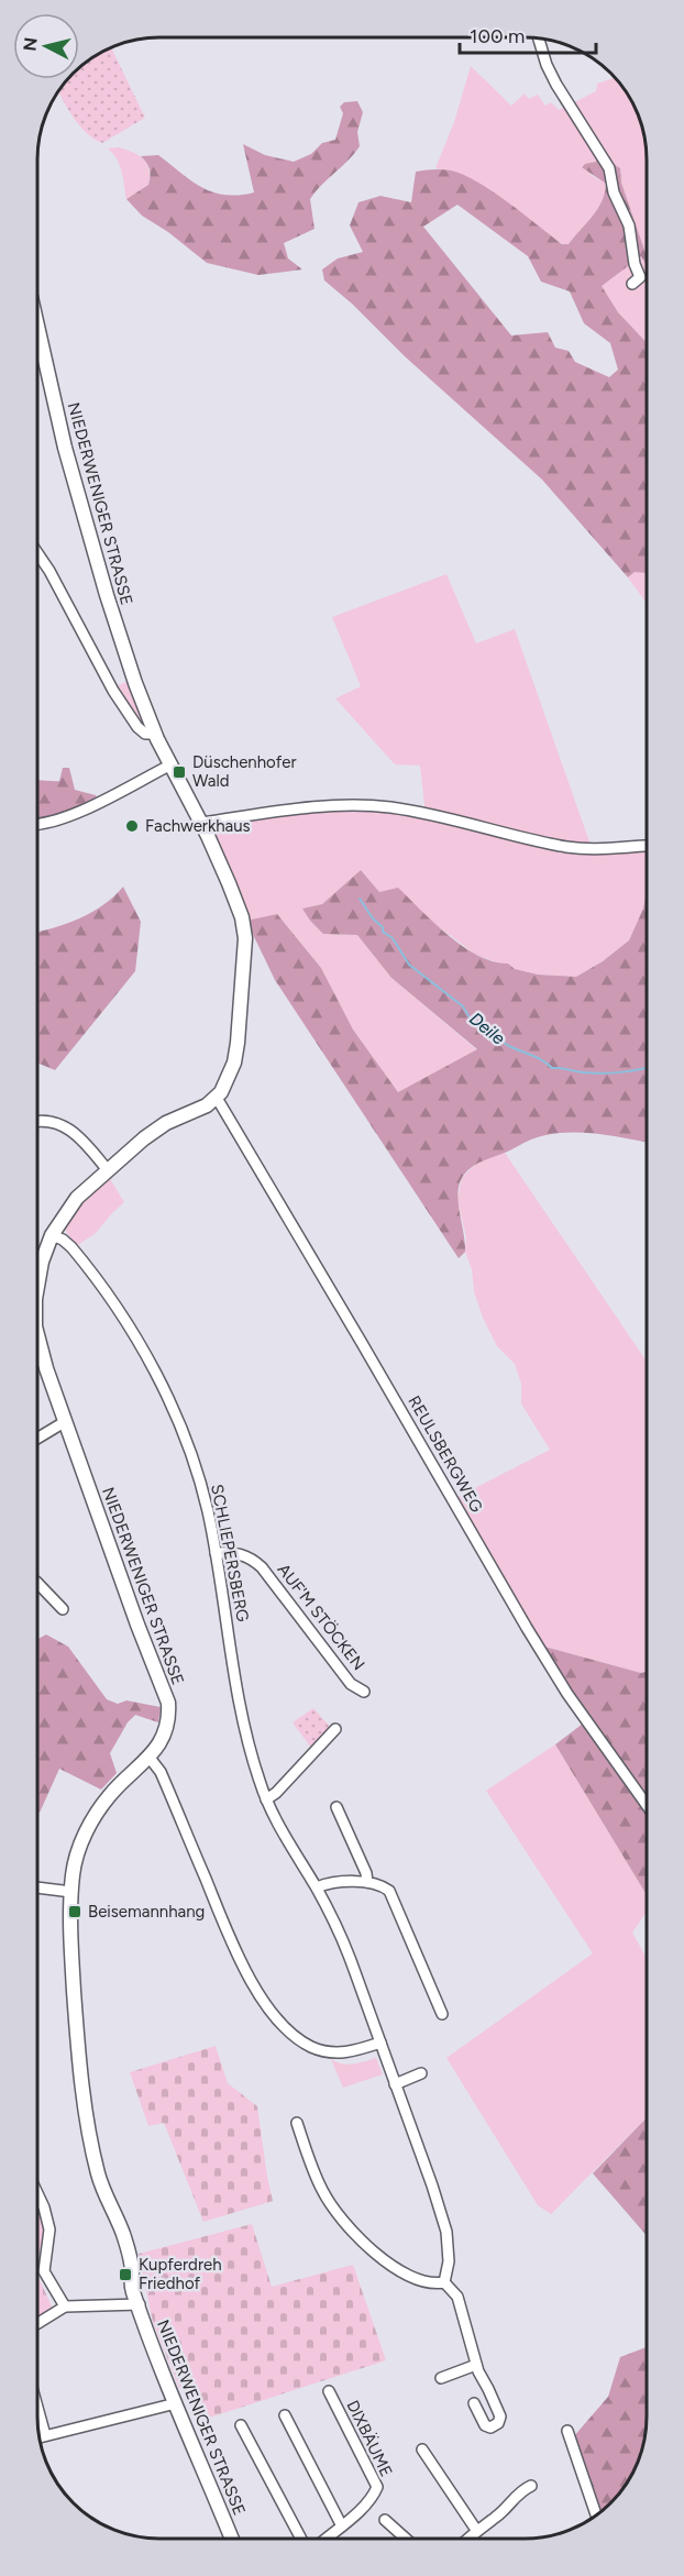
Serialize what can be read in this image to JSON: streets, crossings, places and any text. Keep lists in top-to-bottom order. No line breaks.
{"streets":{"street":["NIEDERWENIGER STRASSE","REULSBERGWEG","SCHLIEPERSBERG","AUF'M STÖCKEN","DIXBÄUME"]},"crossings":[["NIEDERWENIGER STRASSE","REULSBERGWEG"],["NIEDERWENIGER STRASSE","SCHLIEPERSBERG"],["SCHLIEPERSBERG","AUF'M STÖCKEN"]],"water":["Deile"],"places":{"transit":["Düschenhofer Wald","Beisemannhang","Kupferdreh Friedhof"],"other":["Fachwerkhaus"]},"scale_bar":"100 m","north":"left"}
